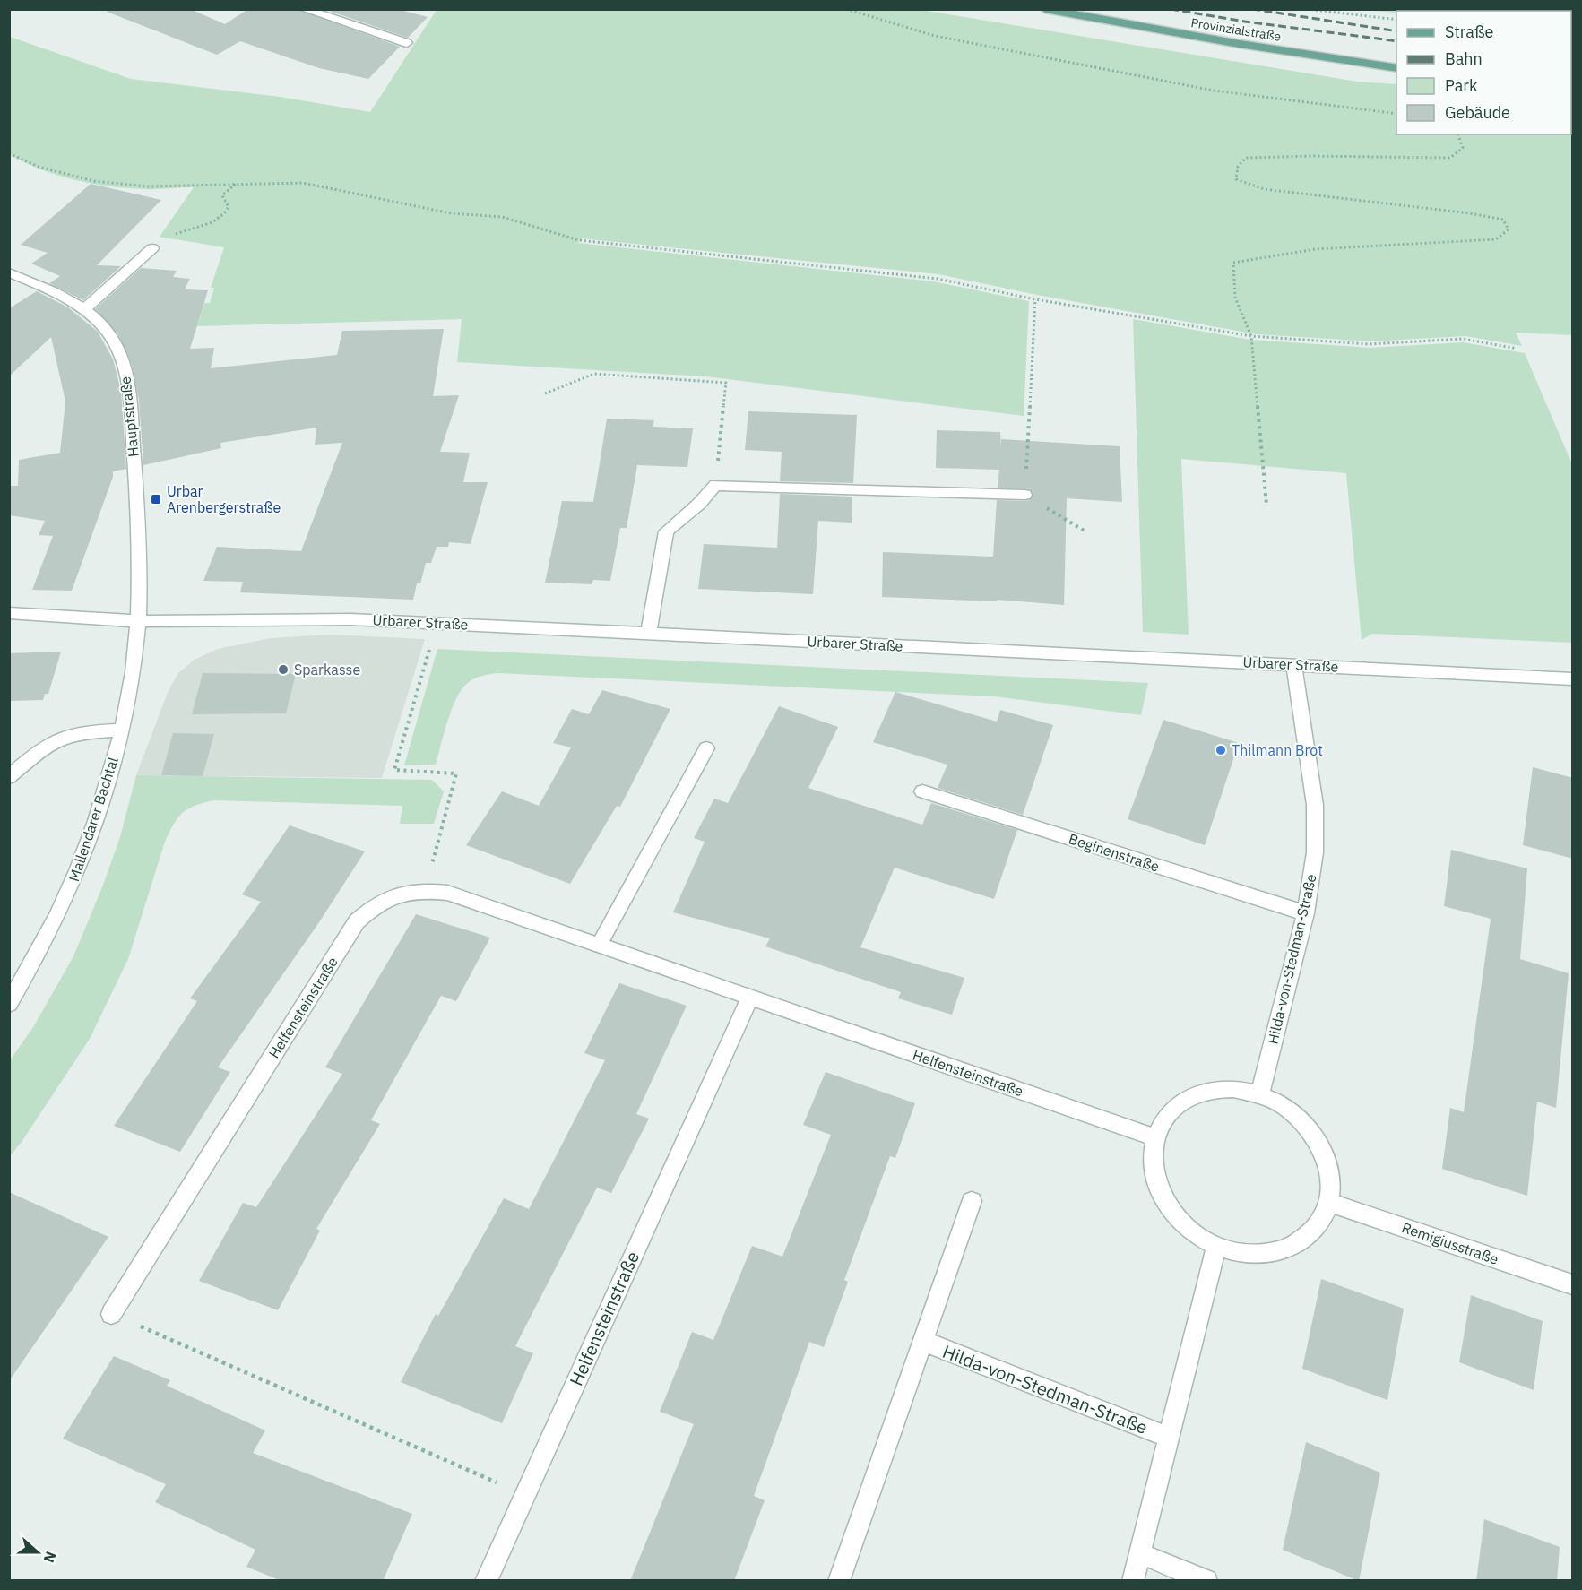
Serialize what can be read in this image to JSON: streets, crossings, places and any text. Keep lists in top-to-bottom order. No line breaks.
{"streets":{"main road":["Provinzialstraße"],"street":["Hauptstraße","Urbarer Straße","Mallendarer Bachtal","Beginenstraße","Hilda-von-Stedman-Straße","Helfensteinstraße","Remigiusstraße"]},"crossings":[["Hauptstraße","Urbarer Straße"],["Hauptstraße","Mallendarer Bachtal"],["Urbarer Straße","Mallendarer Bachtal"],["Urbarer Straße","Hilda-von-Stedman-Straße"],["Beginenstraße","Hilda-von-Stedman-Straße"],["Hilda-von-Stedman-Straße","Helfensteinstraße"],["Hilda-von-Stedman-Straße","Remigiusstraße"],["Helfensteinstraße","Remigiusstraße"]],"places":{"transit":["Urbar Arenbergerstraße"],"other":["Sparkasse","Thilmann Brot"]},"legend":["Straße","Bahn","Park","Gebäude"],"north":"right"}
